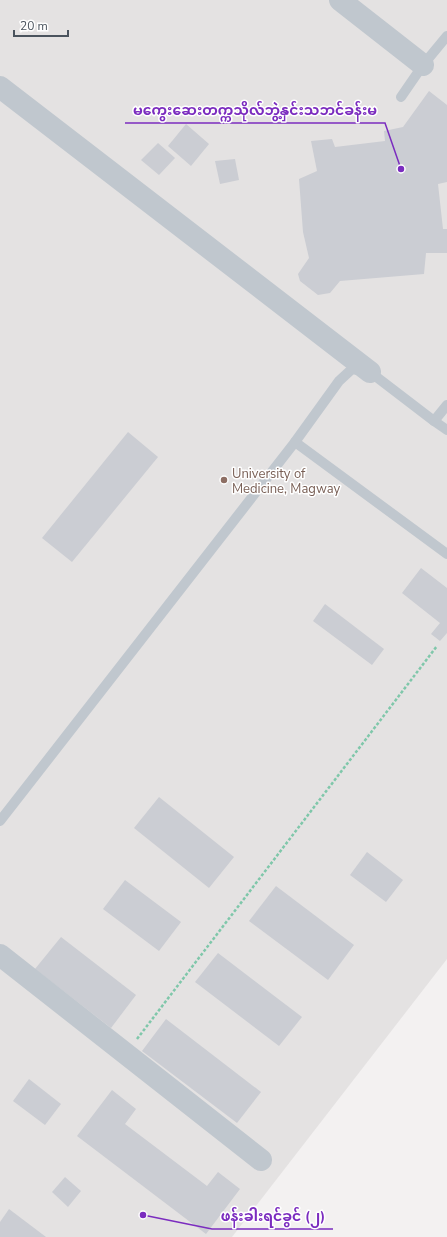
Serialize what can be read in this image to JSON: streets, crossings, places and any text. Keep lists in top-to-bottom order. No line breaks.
{"places":["မကွေးဆေးတက္ကသိုလ်ဘွဲ့နှင်းသဘင်ခန်းမ","University of Medicine, Magway","ဖန်းခါးရင်ခွင် (၂)"],"scale_bar":"20 m"}
